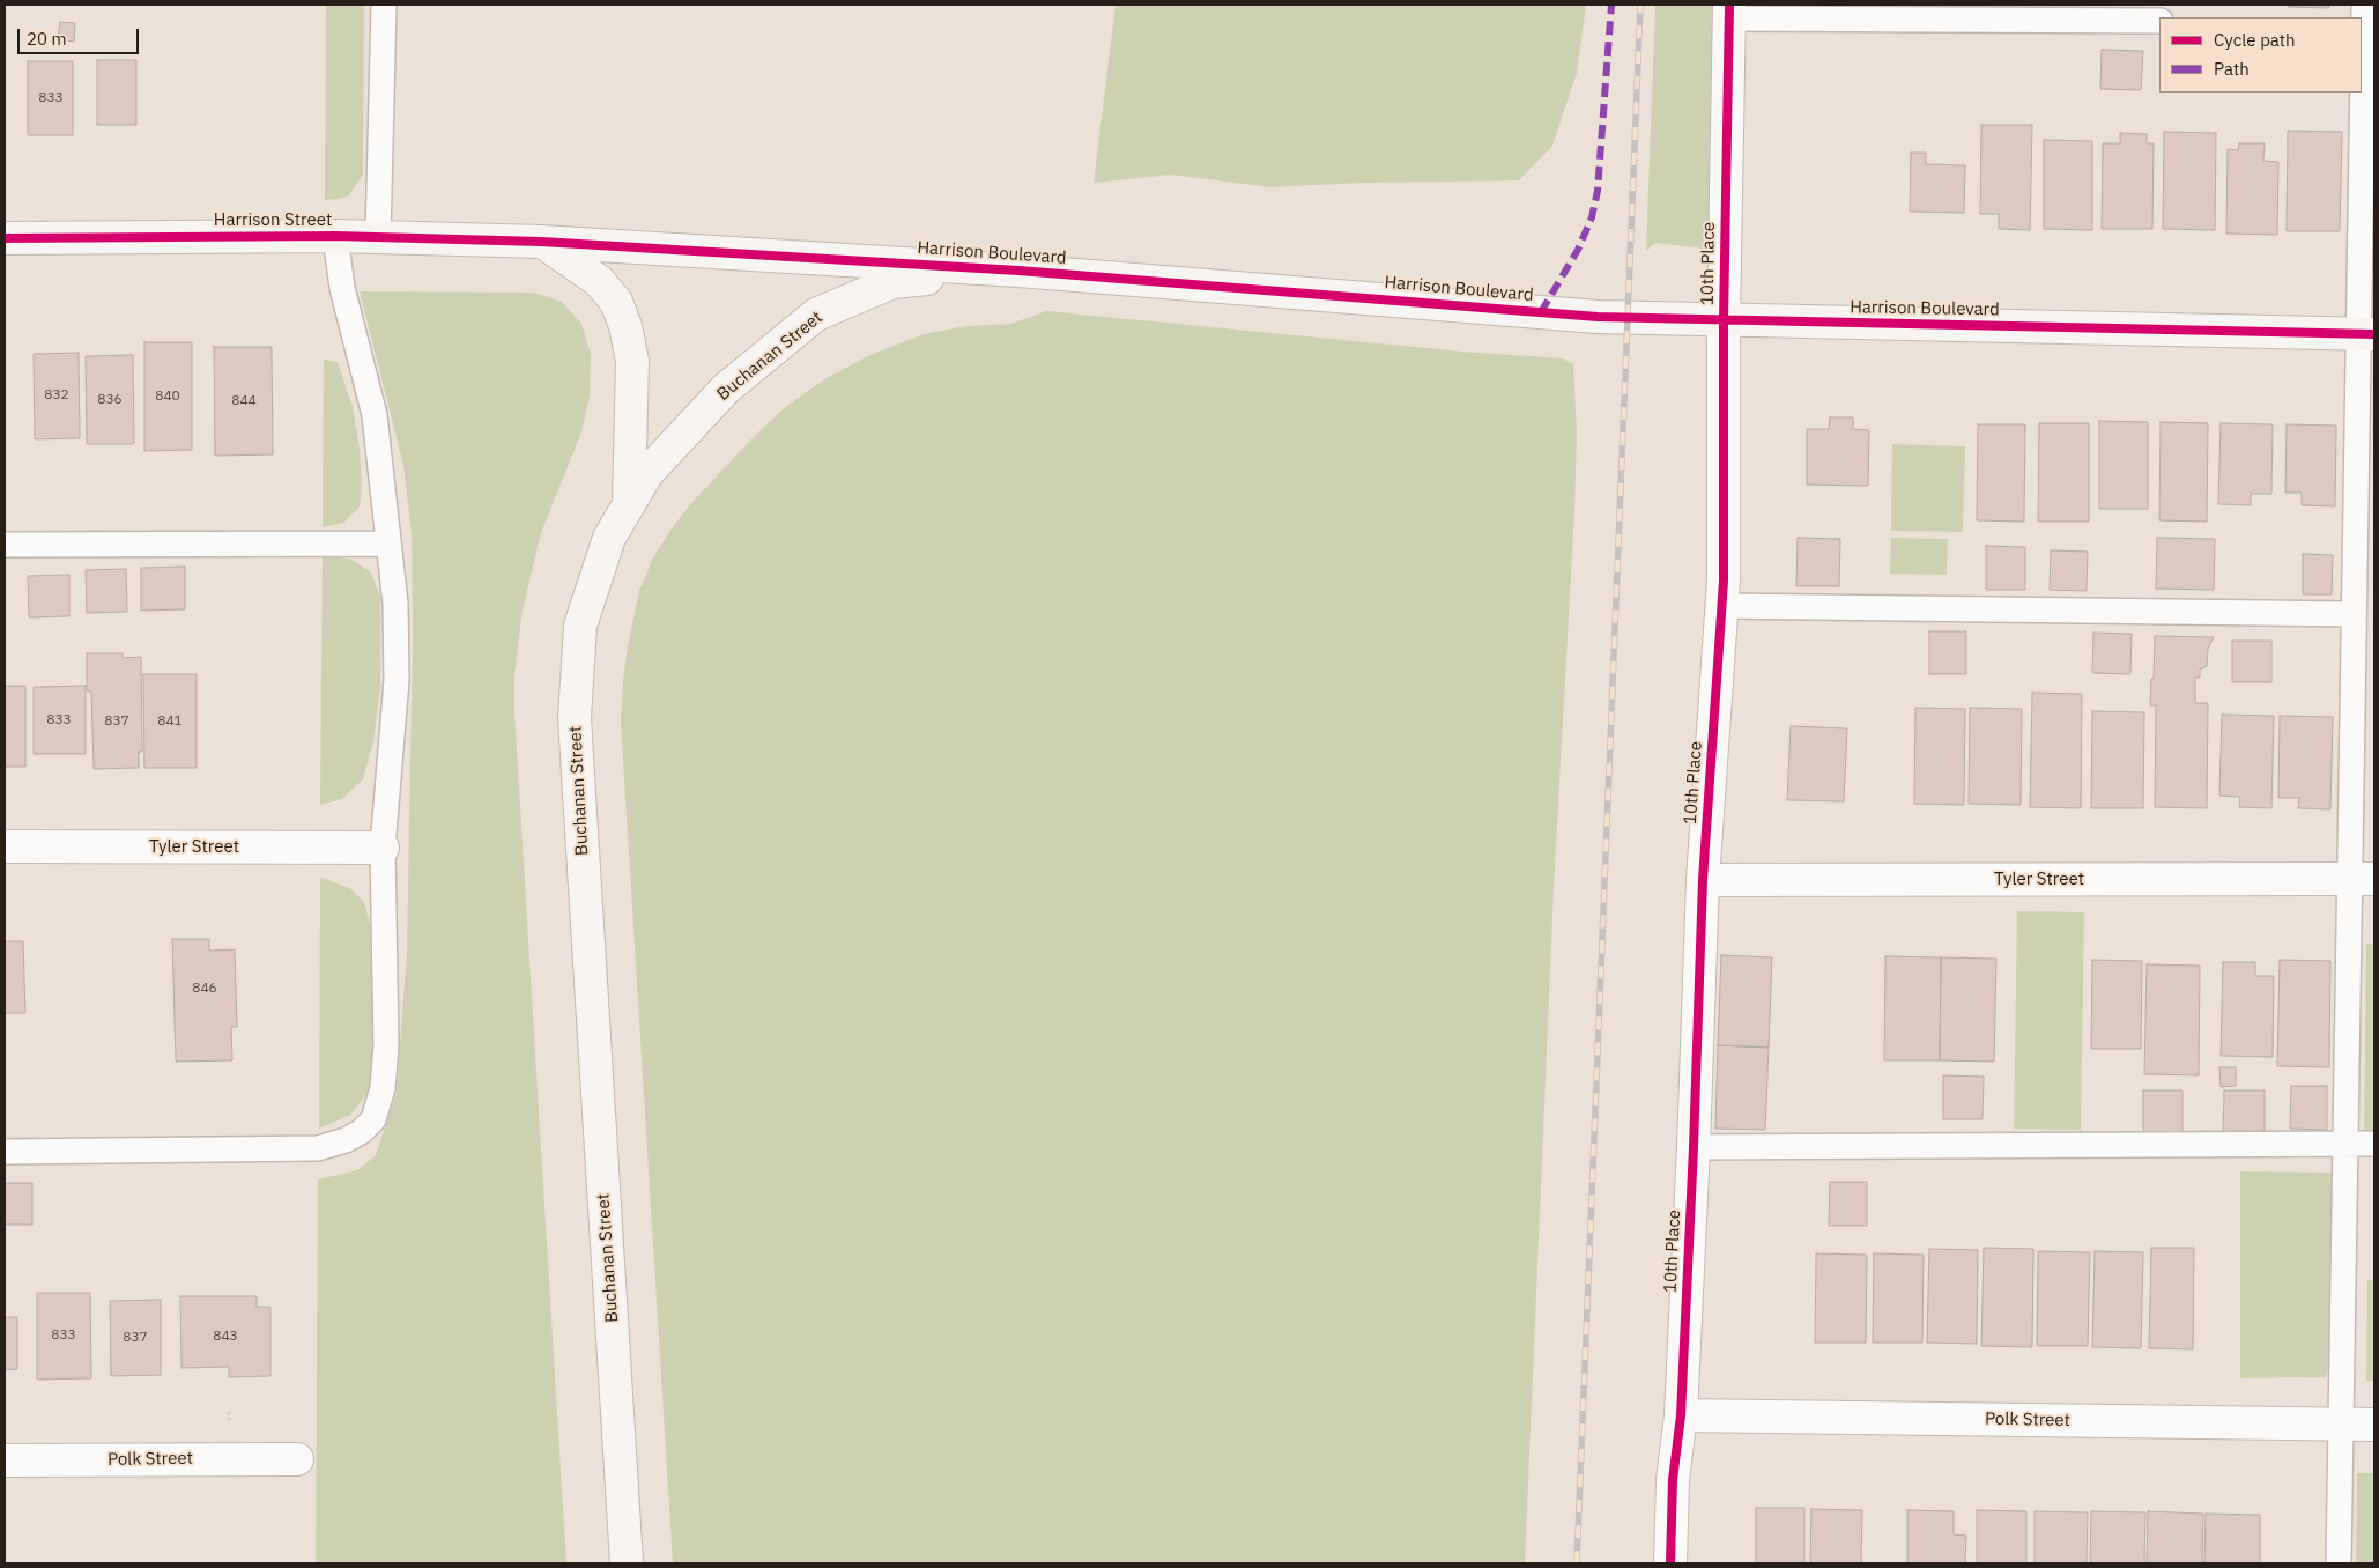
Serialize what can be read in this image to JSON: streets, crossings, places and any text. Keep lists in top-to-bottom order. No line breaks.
{"streets":{"street":["Harrison Street","Harrison Boulevard","10th Place","Buchanan Street","Tyler Street","Polk Street"]},"crossings":[["Harrison Street","Harrison Boulevard"],["Harrison Boulevard","10th Place"],["Harrison Boulevard","Buchanan Street"],["10th Place","Tyler Street"],["10th Place","Polk Street"]],"house_numbers":["833","832","840","836","844","833","837","841","846","833","843","837"],"legend":["Cycle path","Path"],"scale_bar":"20 m"}
